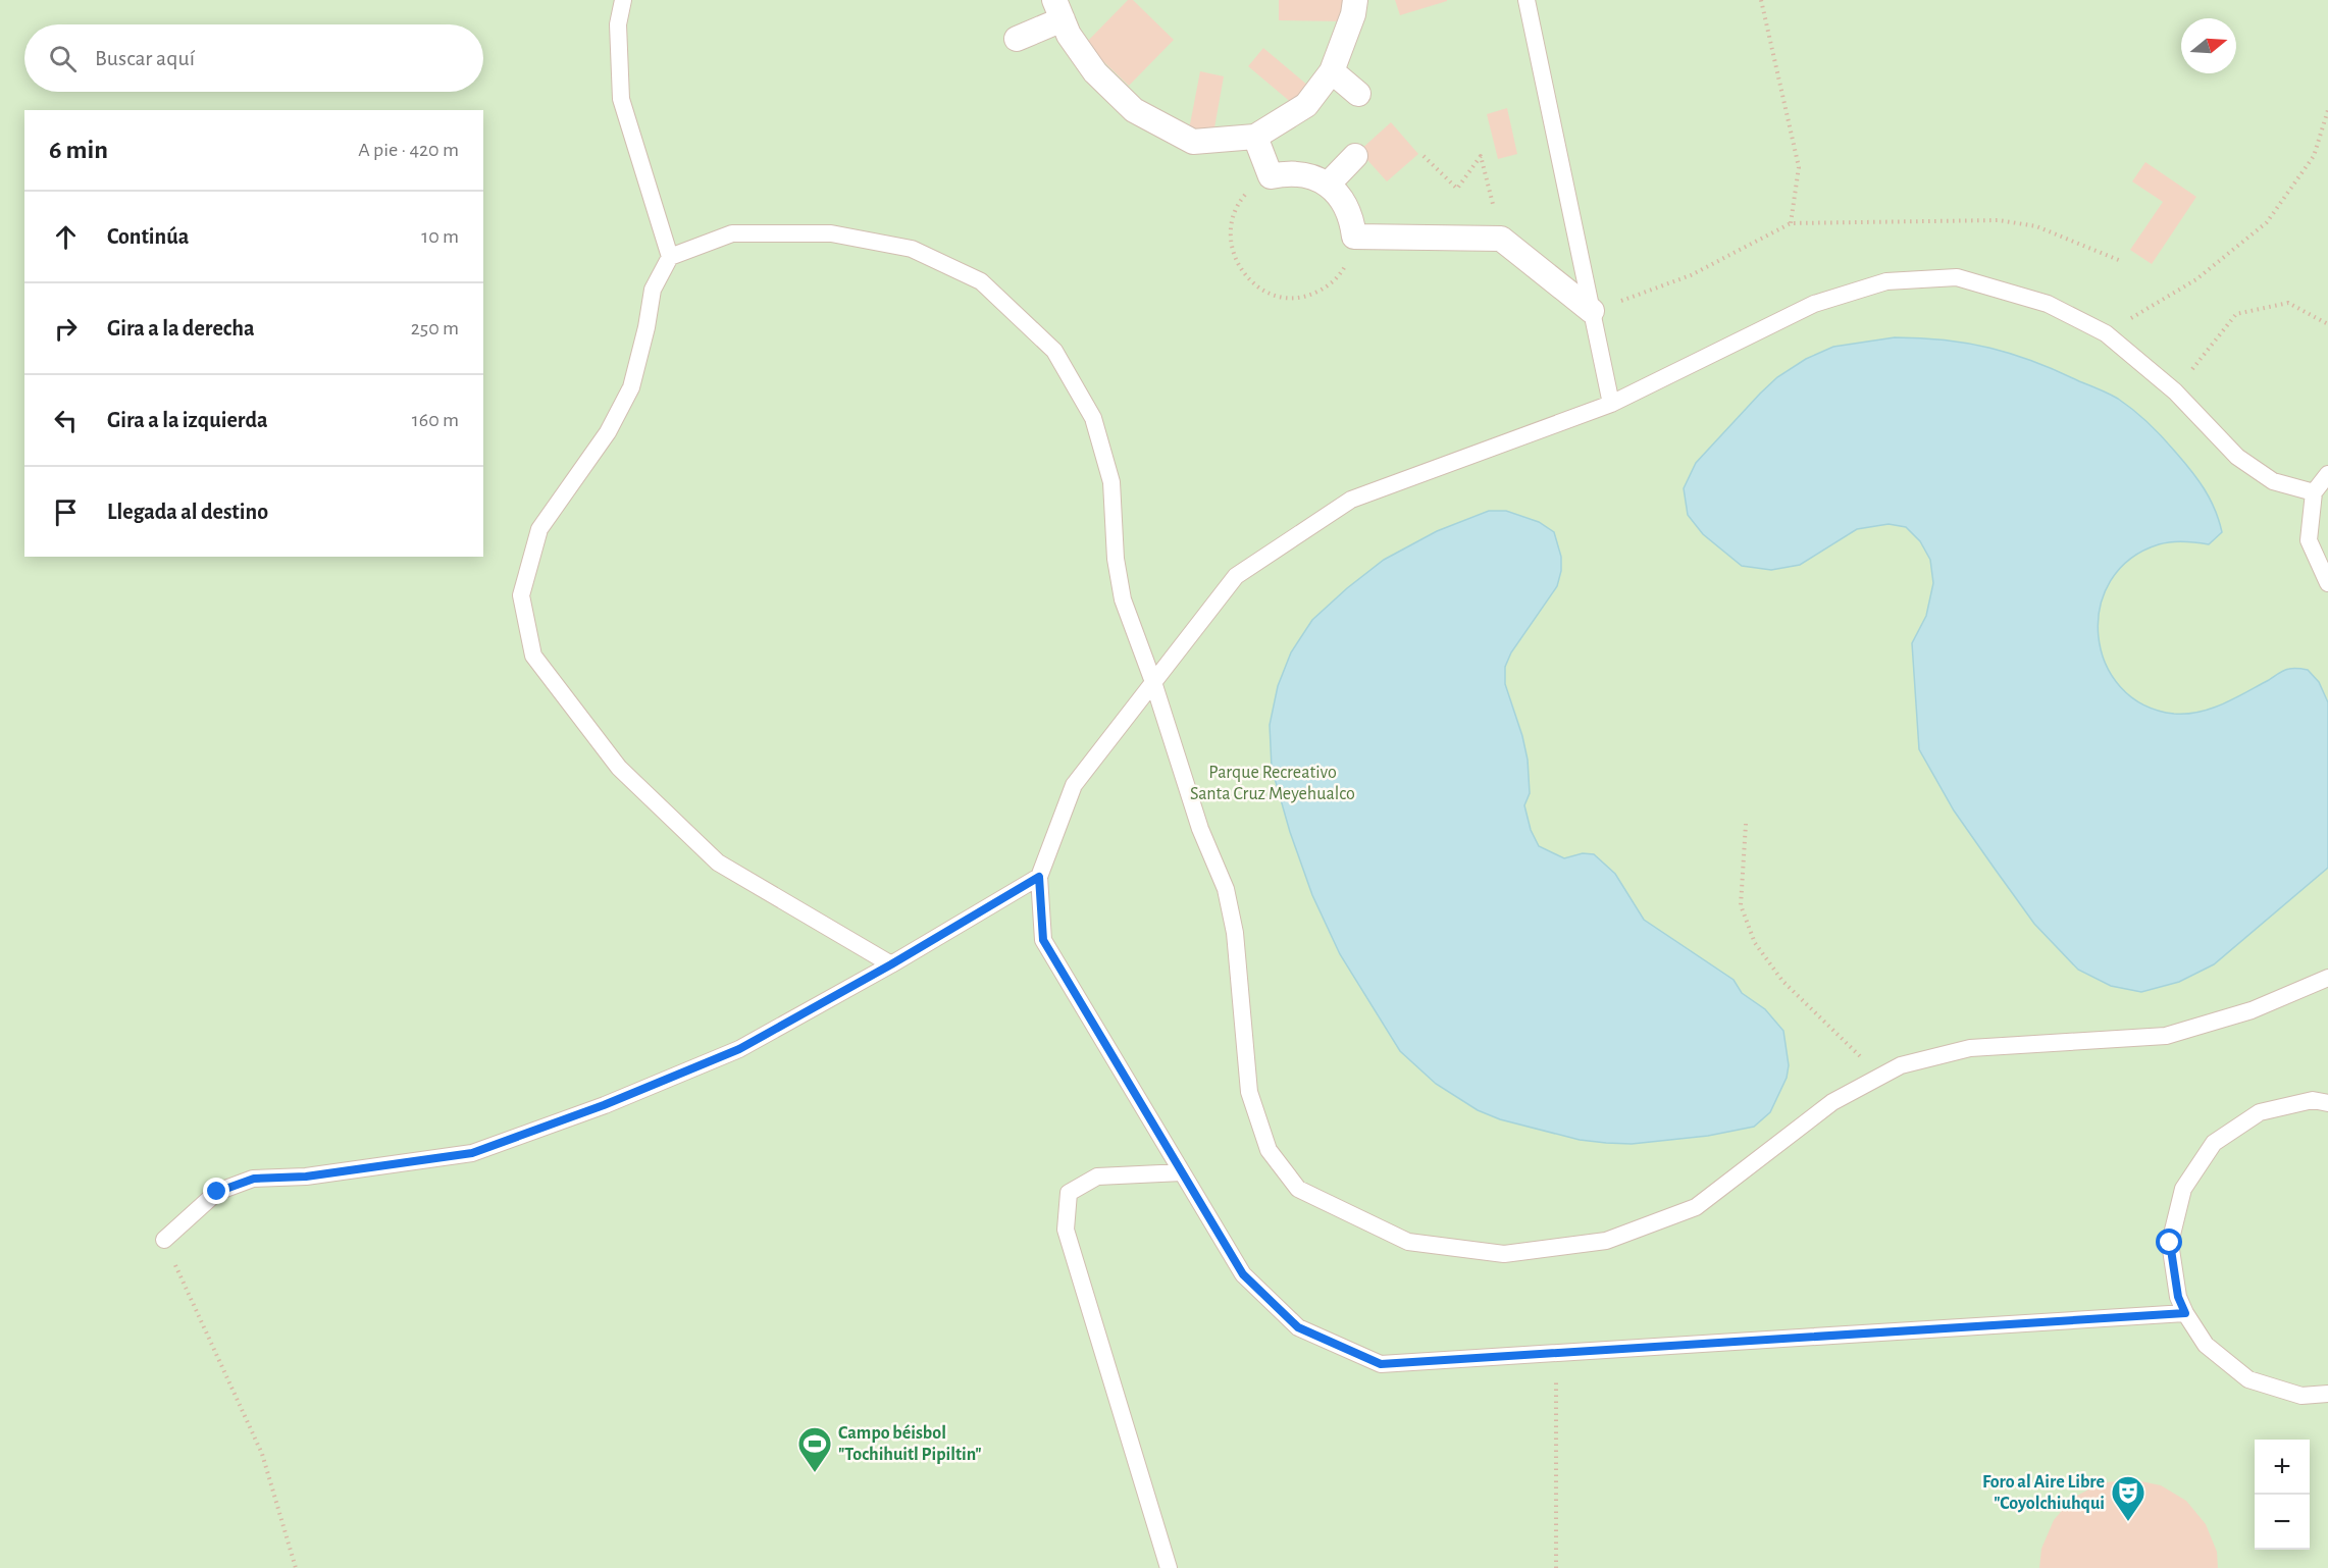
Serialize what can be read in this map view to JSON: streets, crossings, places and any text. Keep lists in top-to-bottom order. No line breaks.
{"parks":["Parque Recreativo Santa Cruz Meyehualco"],"places":{"sports":["Campo béisbol \"Tochihuitl Pipiltin\""],"theatre":["Foro al Aire Libre \"Coyolchiuhqui"]},"north":"right","page":{"search":"Buscar aquí","heading":["6 min","A pie · 420 m"],"list":[["Continúa","10 m"],["Gira a la derecha","250 m"],["Gira a la izquierda","160 m"],"Llegada al destino"],"map_buttons":["+","−"]}}
